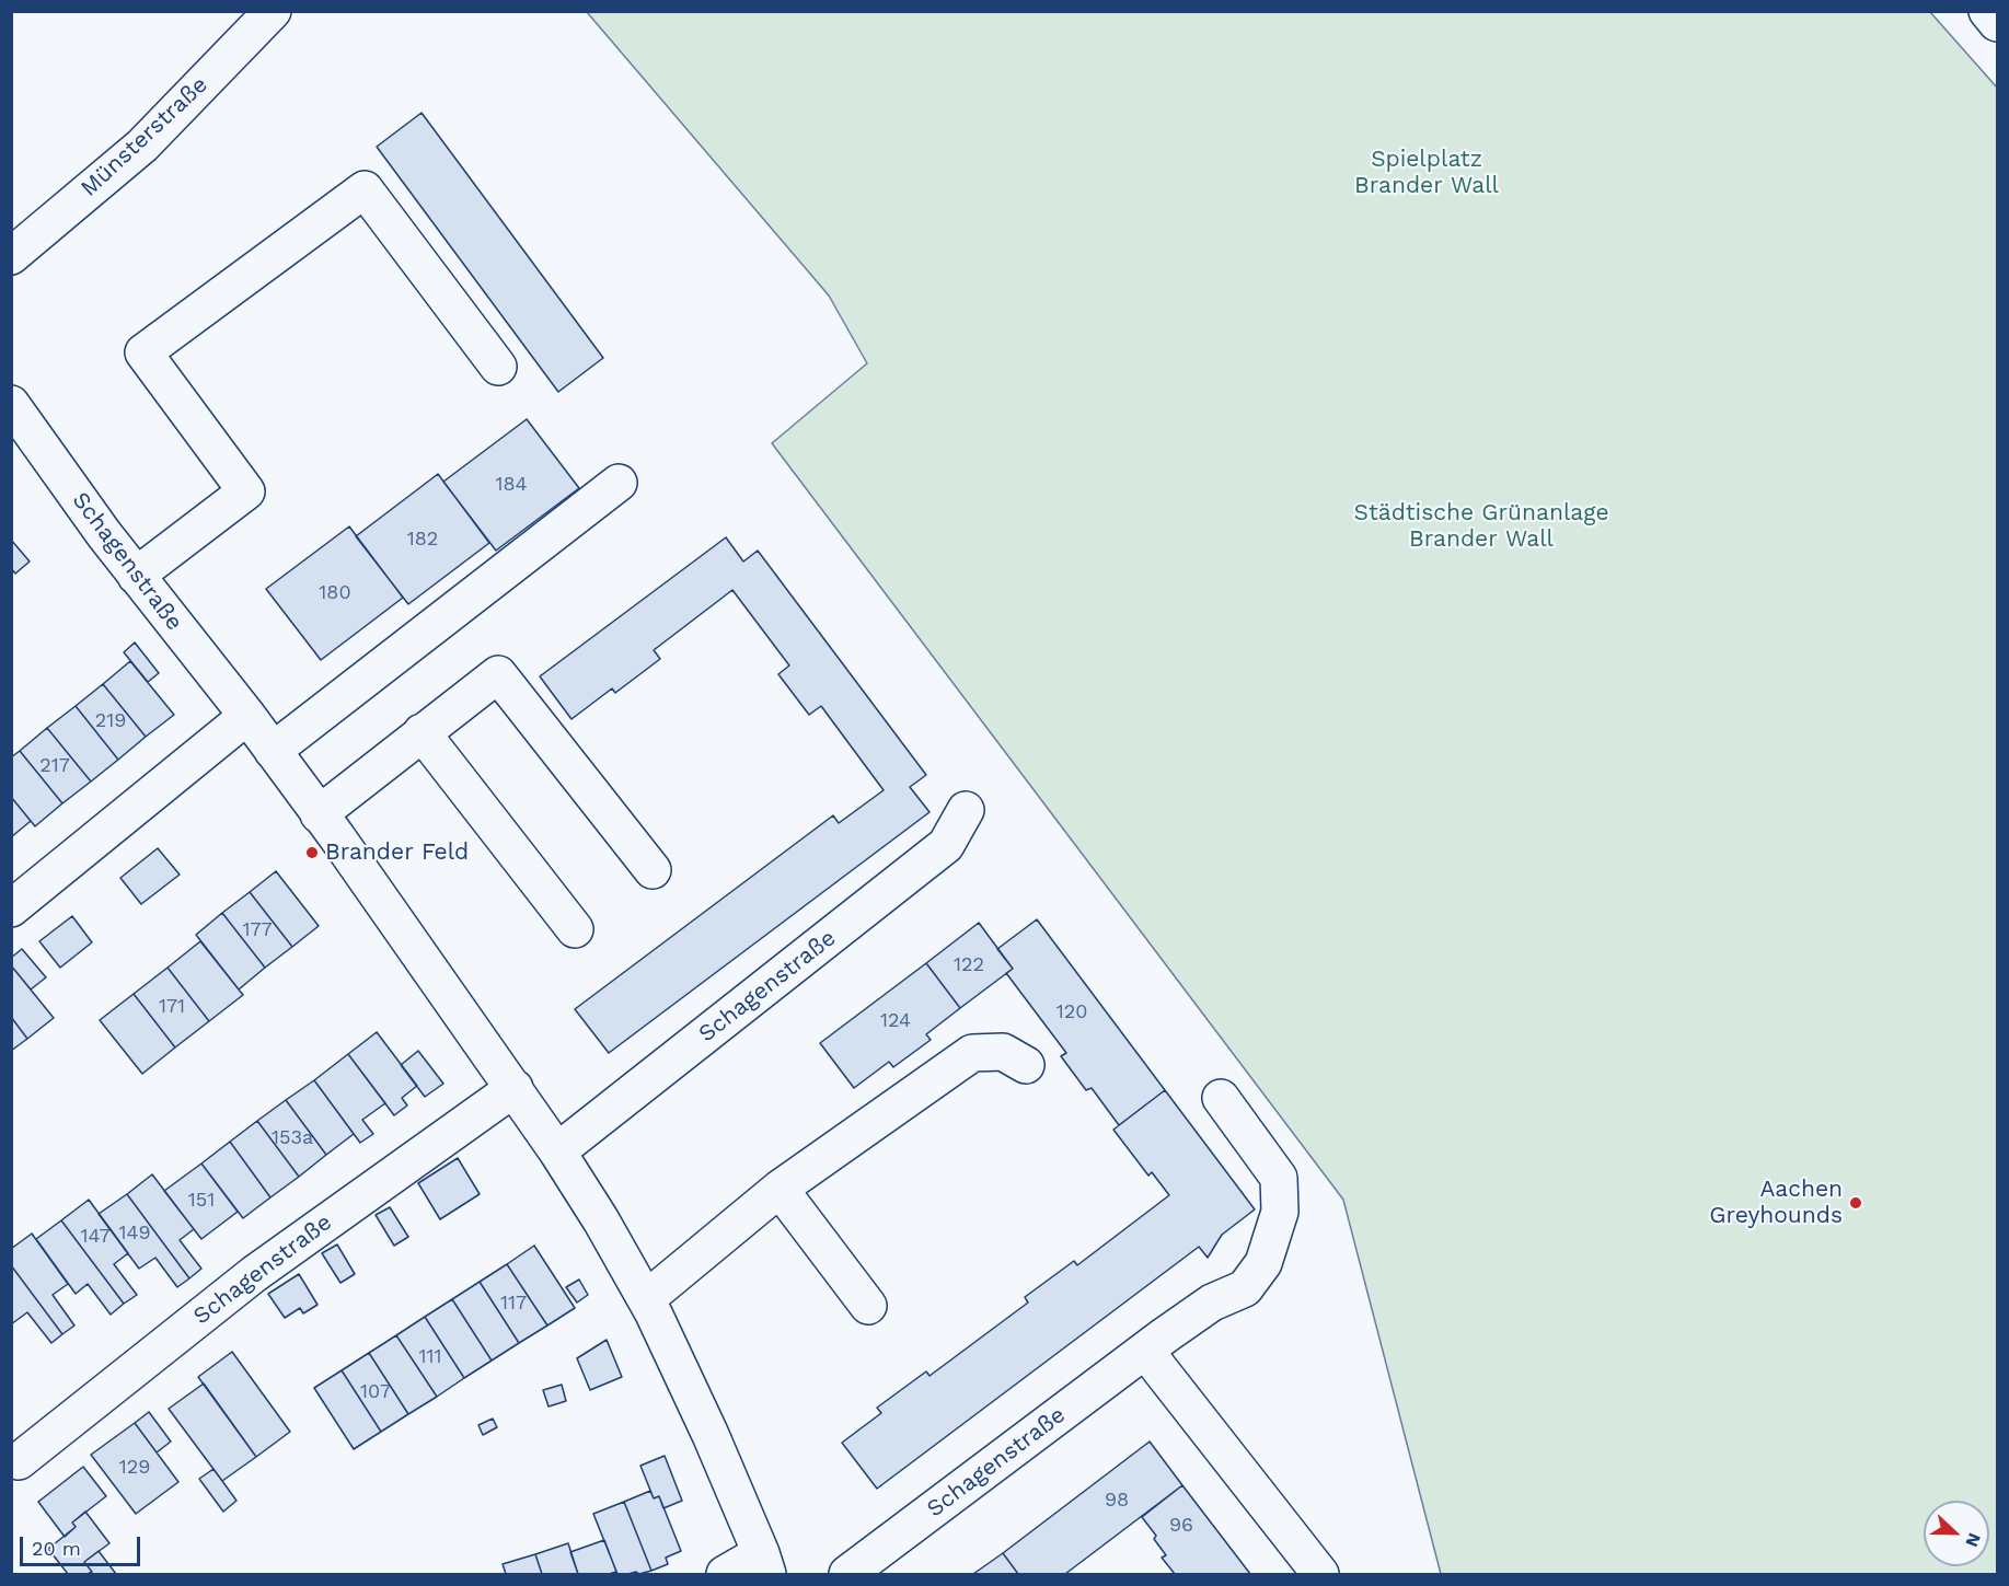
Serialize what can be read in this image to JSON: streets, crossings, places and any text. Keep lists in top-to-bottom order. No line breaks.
{"streets":{"main road":["Münsterstraße","Schagenstraße"]},"parks":["Spielplatz Brander Wall","Städtische Grünanlage Brander Wall"],"places":["Brander Feld","Aachen Greyhounds"],"house_numbers":["184","182","180","219","217","177","122","171","120","124","153a","151","149","147","117","111","107","129","98","96"],"scale_bar":"20 m","north":"right"}
